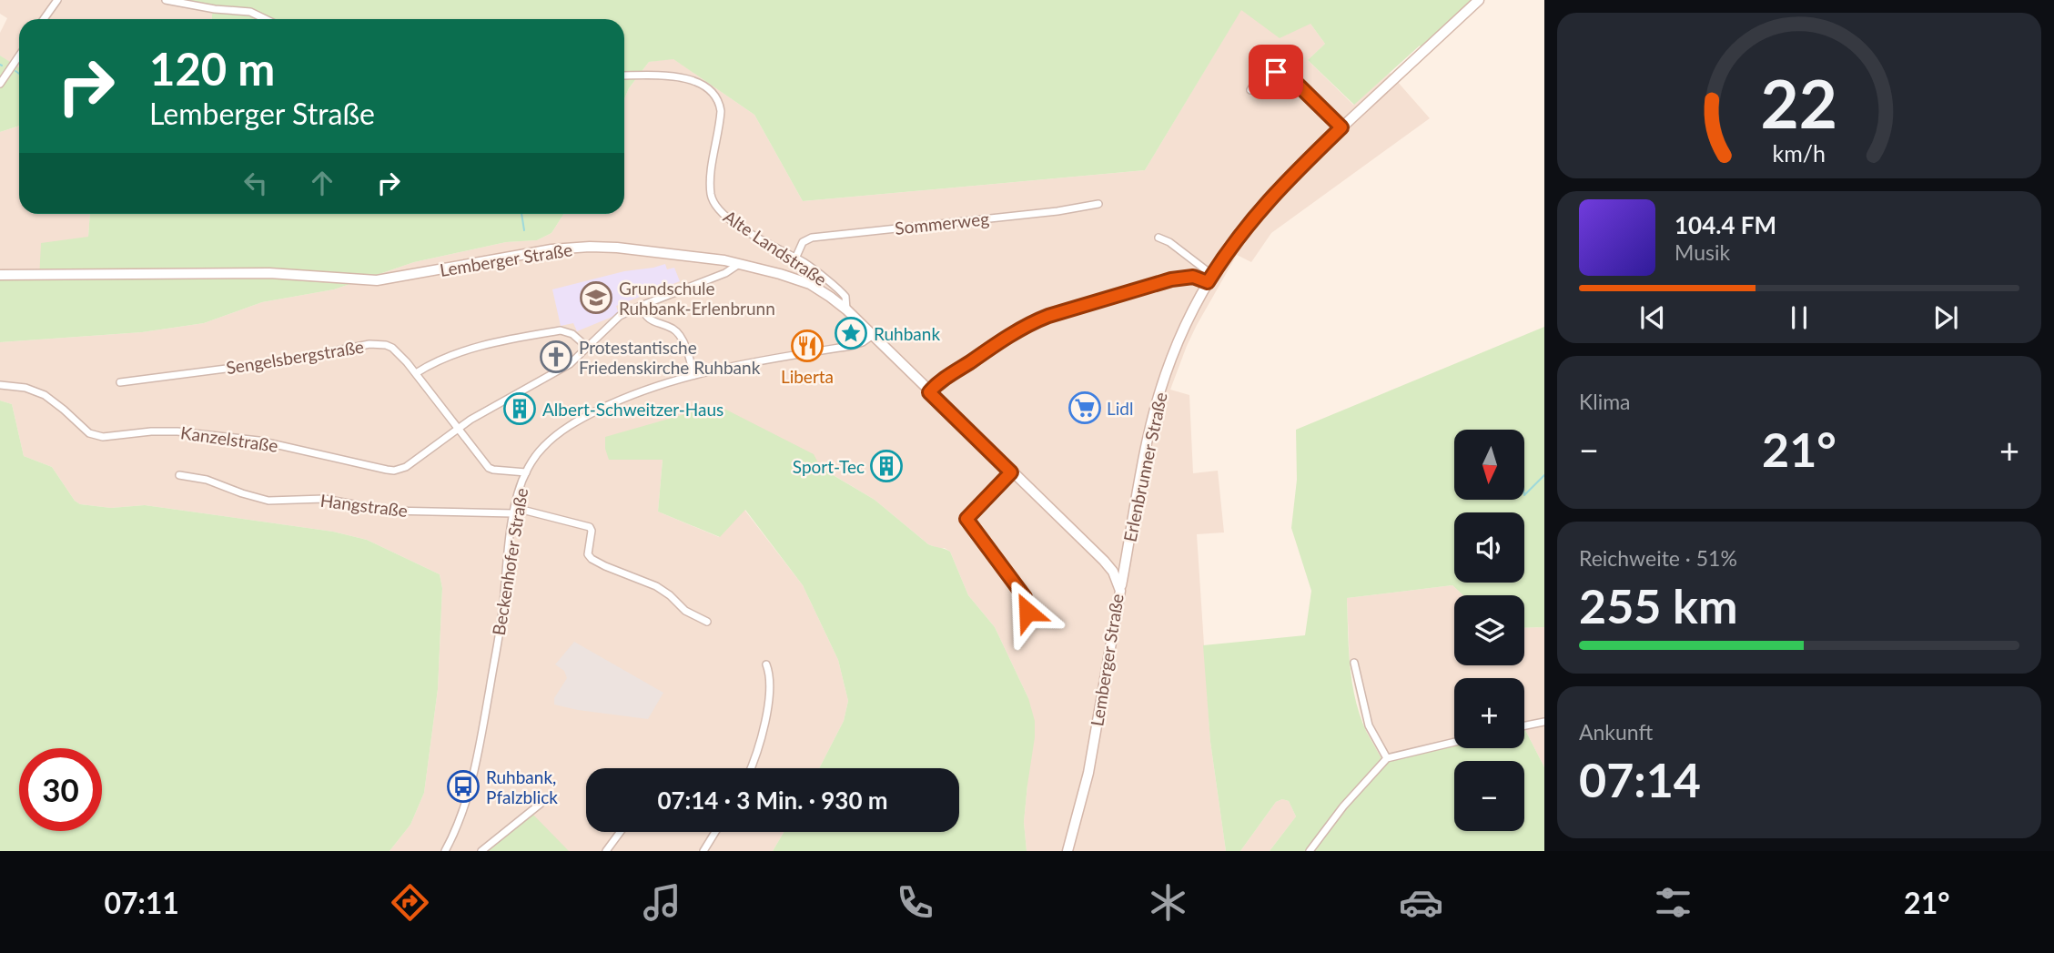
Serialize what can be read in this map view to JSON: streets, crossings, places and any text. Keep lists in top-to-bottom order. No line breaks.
{"streets":{"main road":["Lemberger Straße","Erlenbrunner Straße"],"street":["Sommerweg","Alte Landstraße","Sengelsbergstraße","Kanzelstraße","Hangstraße","Beckenhofer Straße"]},"crossings":[["Sommerweg","Alte Landstraße"],["Alte Landstraße","Lemberger Straße"],["Lemberger Straße","Kanzelstraße"],["Lemberger Straße","Erlenbrunner Straße"],["Lemberger Straße","Beckenhofer Straße"],["Sengelsbergstraße","Kanzelstraße"],["Sengelsbergstraße","Beckenhofer Straße"],["Hangstraße","Beckenhofer Straße"]],"places":{"school or university":["Grundschule Ruhbank-Erlenbrunn"],"place":["Ruhbank"],"restaurant":["Liberta"],"church":["Protestantische Friedenskirche Ruhbank"],"supermarket":["Lidl"],"building":["Albert-Schweitzer-Haus","Sport-Tec"],"bus stop":["Ruhbank, Pfalzblick"]},"north":"bottom","page":{"turn":["120 m","Lemberger Straße"],"song":["104.4 FM","Musik"],"tile":["Klima",["Reichweite · 51%","255 km"],["Ankunft","07:14"]],"heat":["−","21°","+"],"map_buttons":["+","−"],"limit":"30","trip":"07:14 · 3 Min. · 930 m","tabs":["07:11","21°"],"gauge":["22","km/h"]}}
